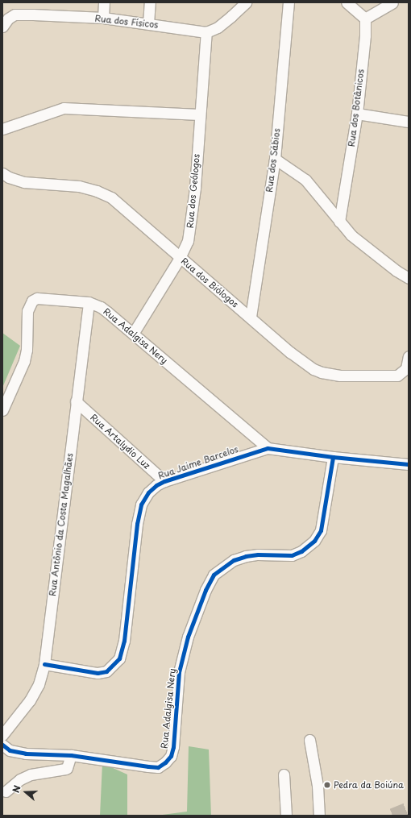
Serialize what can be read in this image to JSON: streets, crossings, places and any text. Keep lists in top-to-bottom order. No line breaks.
{"streets":{"street":["Rua dos Físicos","Rua dos Botânicos","Rua dos Sábios","Rua dos Geólogos","Rua dos Biólogos","Rua Adalgisa Nery","Rua Artalydio Luz","Rua Jaime Barcelos","Rua Antônio da Costa Magalhães"]},"crossings":[["Rua dos Físicos","Rua dos Geólogos"],["Rua dos Sábios","Rua dos Biólogos"],["Rua dos Geólogos","Rua dos Biólogos"],["Rua dos Geólogos","Rua Adalgisa Nery"],["Rua Adalgisa Nery","Rua Jaime Barcelos"],["Rua Adalgisa Nery","Rua Antônio da Costa Magalhães"],["Rua Artalydio Luz","Rua Jaime Barcelos"],["Rua Artalydio Luz","Rua Antônio da Costa Magalhães"],["Rua Jaime Barcelos","Rua Antônio da Costa Magalhães"]],"places":["Pedra da Boiúna"],"north":"left"}
